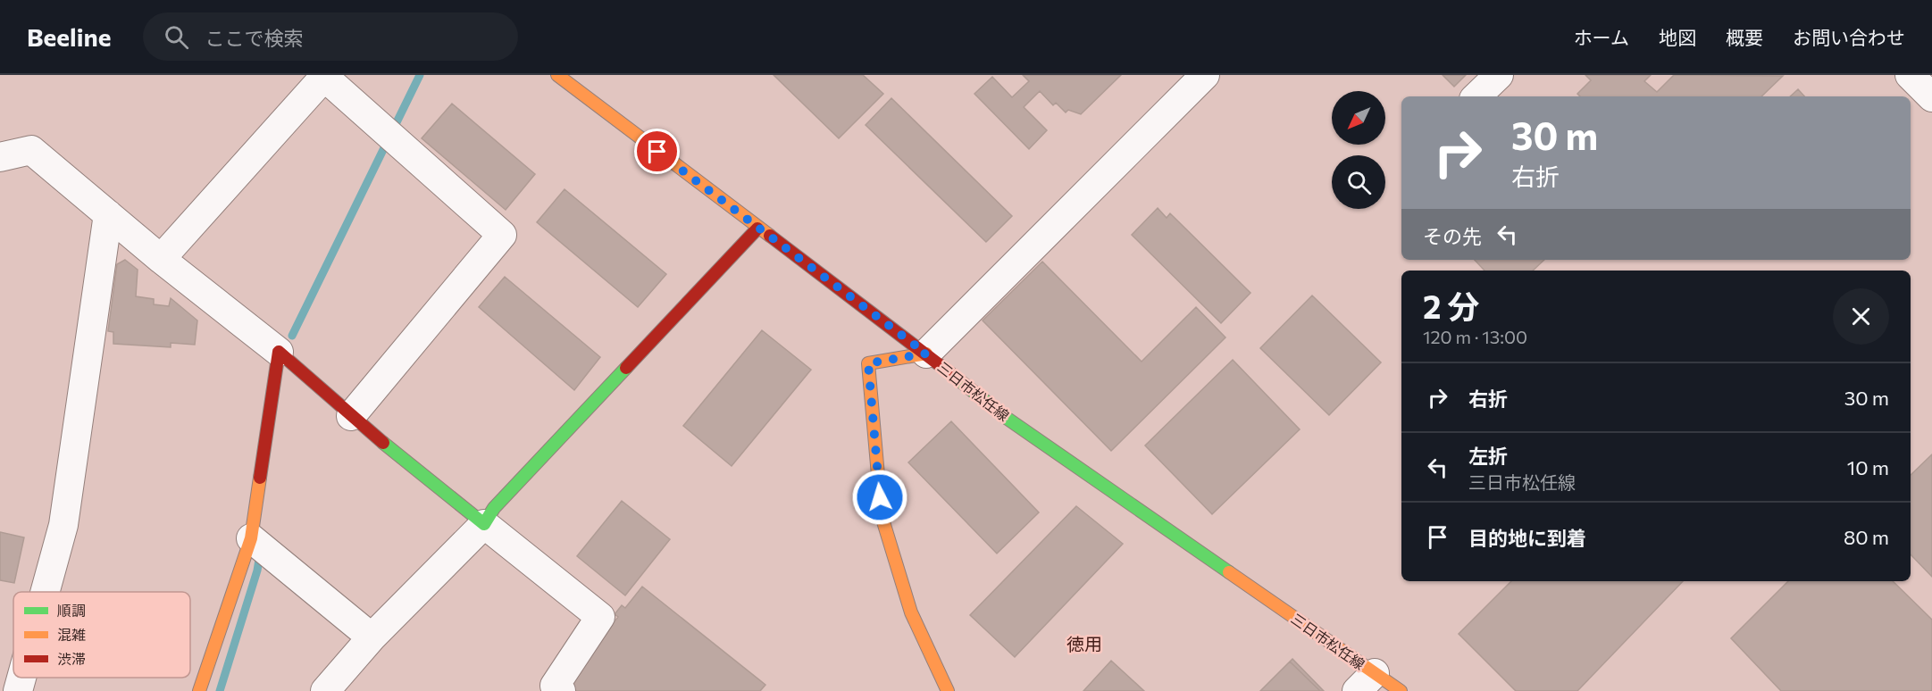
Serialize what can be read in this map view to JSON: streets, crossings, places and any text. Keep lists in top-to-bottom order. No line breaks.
{"streets":{"street":["三日市松任線"]},"districts":["徳用"],"legend":["順調","混雑","渋滞"],"north":"bottom left","page":{"header":"Beeline","search":"ここで検索","nav":["ホーム","地図","概要","お問い合わせ"],"turn":["30 m","右折"],"then":"その先","heading":["2 分","120 m · 13:00"],"list":[{"name":"右折","value":"30 m"},{"name":"左折","note":"三日市松任線","value":"10 m"},{"name":"目的地に到着","value":"80 m"}]}}
